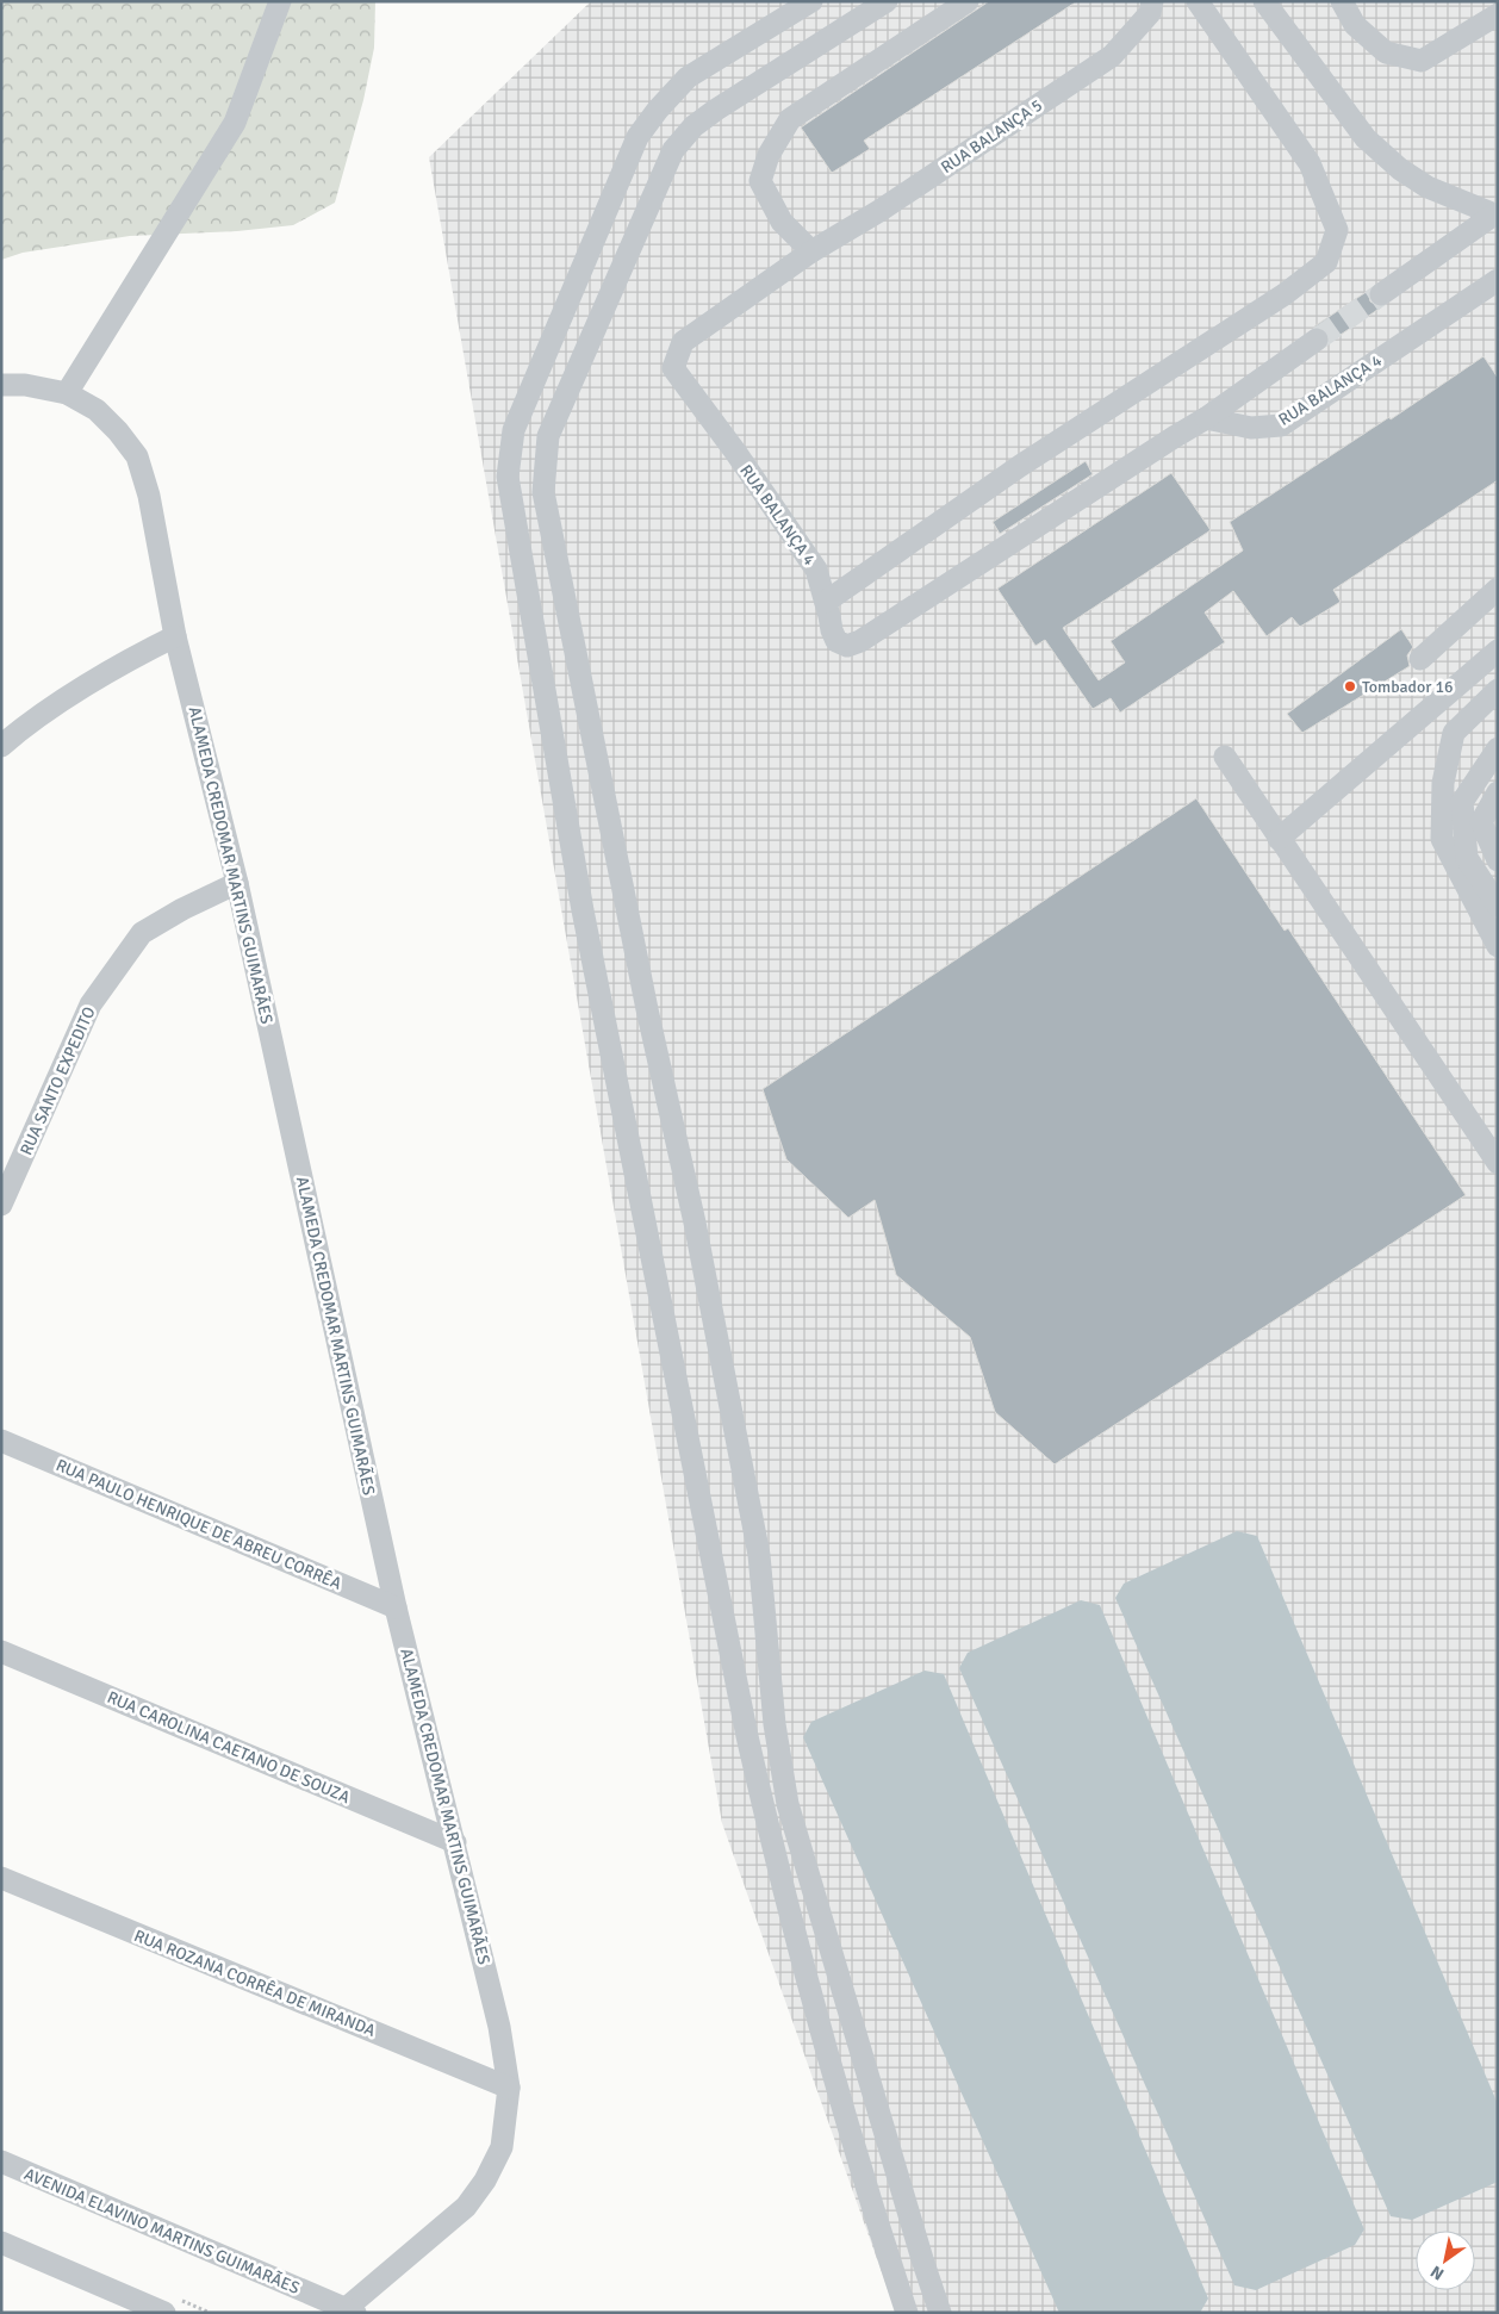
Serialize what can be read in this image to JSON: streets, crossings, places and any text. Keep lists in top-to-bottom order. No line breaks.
{"streets":{"street":["RUA BALANÇA 5","RUA BALANÇA 4","ALAMEDA CREDOMAR MARTINS GUIMARÃES","RUA SANTO EXPEDITO","RUA PAULO HENRIQUE DE ABREU CORRÊA","RUA CAROLINA CAETANO DE SOUZA","RUA ROZANA CORRÊA DE MIRANDA","AVENIDA ELAVINO MARTINS GUIMARÃES"]},"crossings":[["RUA BALANÇA 5","RUA BALANÇA 4"],["ALAMEDA CREDOMAR MARTINS GUIMARÃES","RUA SANTO EXPEDITO"],["ALAMEDA CREDOMAR MARTINS GUIMARÃES","RUA PAULO HENRIQUE DE ABREU CORRÊA"],["ALAMEDA CREDOMAR MARTINS GUIMARÃES","RUA CAROLINA CAETANO DE SOUZA"],["ALAMEDA CREDOMAR MARTINS GUIMARÃES","RUA ROZANA CORRÊA DE MIRANDA"],["ALAMEDA CREDOMAR MARTINS GUIMARÃES","AVENIDA ELAVINO MARTINS GUIMARÃES"]],"places":["Tombador 16"],"north":"bottom left"}
